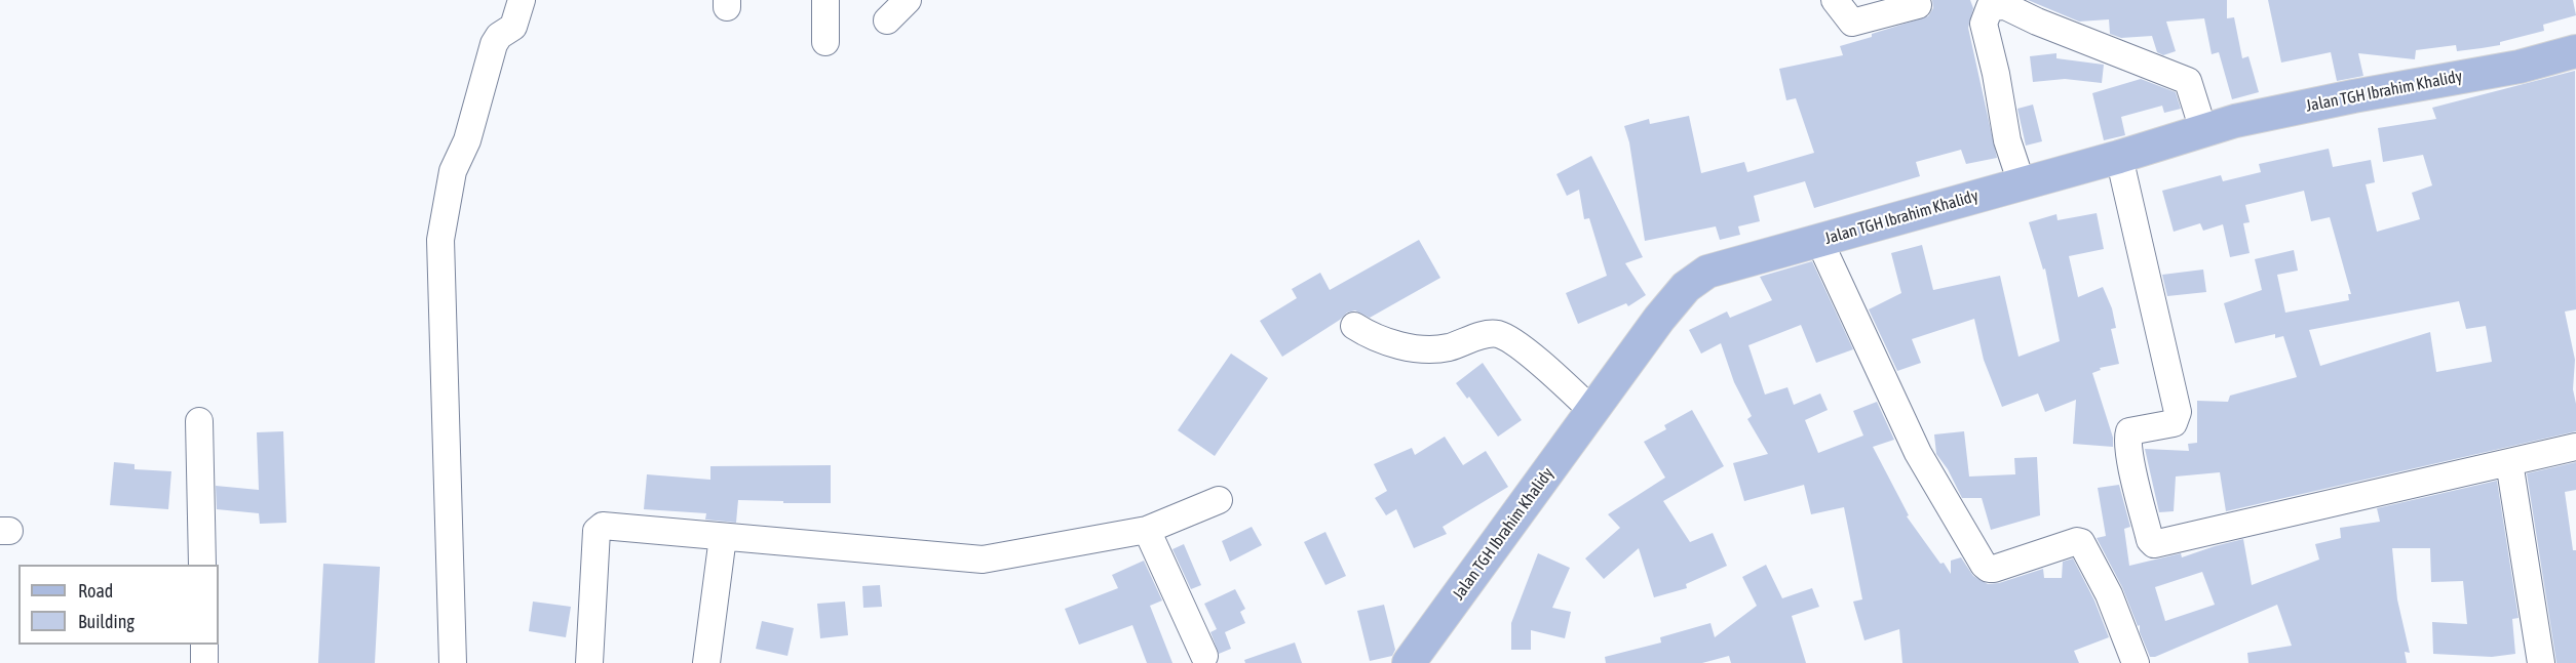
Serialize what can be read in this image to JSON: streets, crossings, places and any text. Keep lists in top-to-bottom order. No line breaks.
{"streets":{"main road":["Jalan TGH Ibrahim Khalidy"]},"legend":["Road","Building"]}
